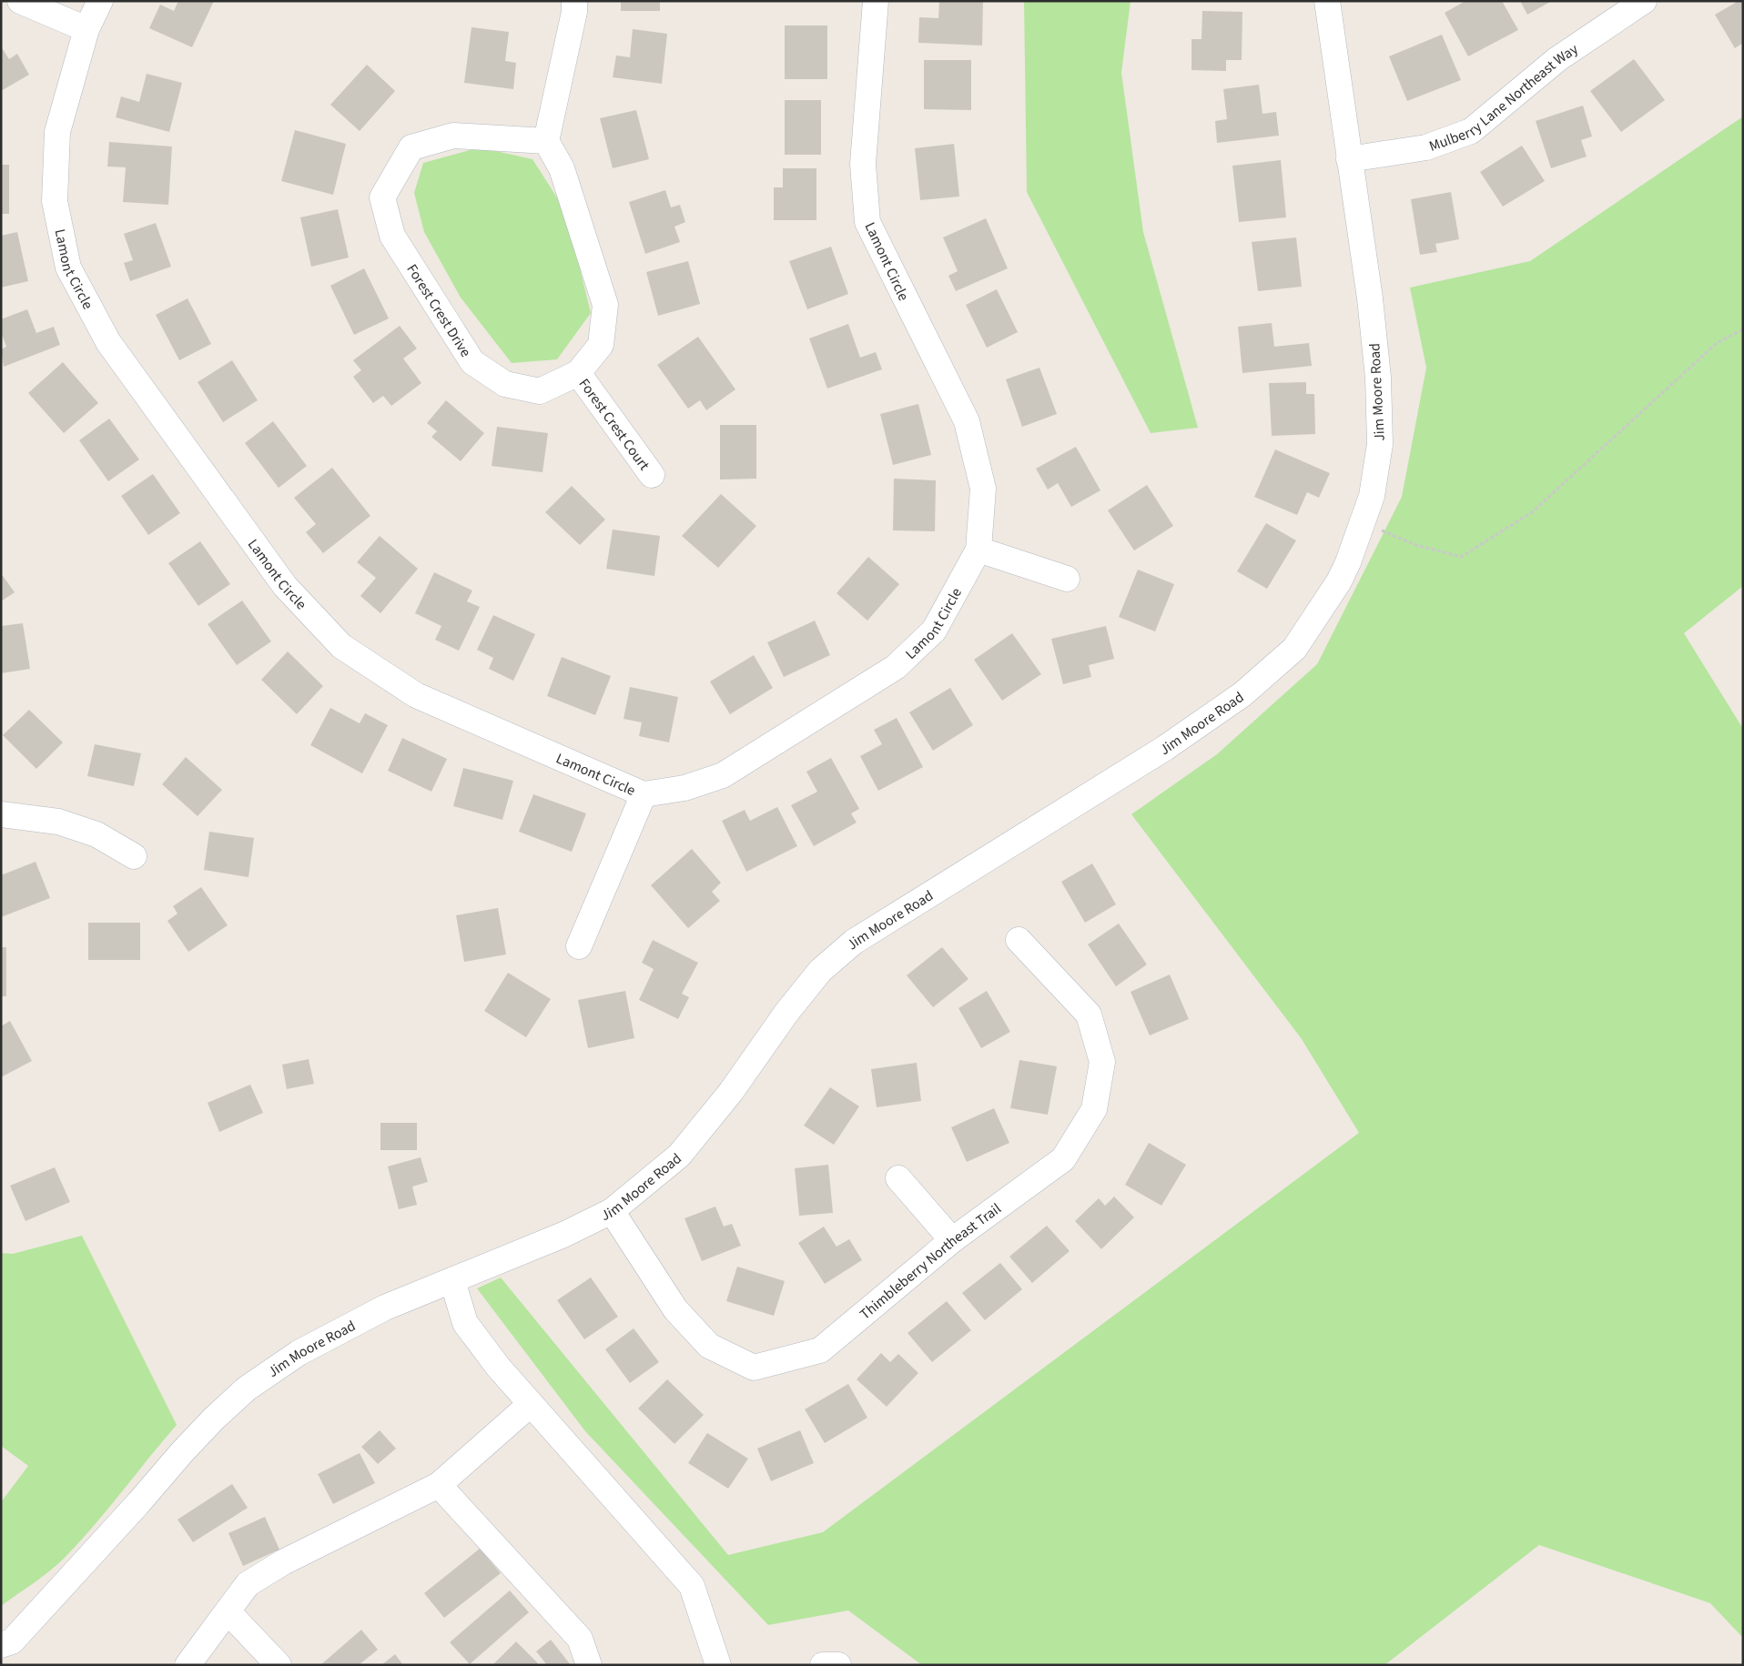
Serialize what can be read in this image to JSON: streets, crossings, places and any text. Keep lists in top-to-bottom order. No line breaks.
{"streets":{"street":["Mulberry Lane Northeast Way","Lamont Circle","Forest Crest Drive","Jim Moore Road","Forest Crest Court","Thimbleberry Northeast Trail"]},"crossings":[["Mulberry Lane Northeast Way","Jim Moore Road"],["Forest Crest Drive","Forest Crest Court"],["Jim Moore Road","Thimbleberry Northeast Trail"]]}
